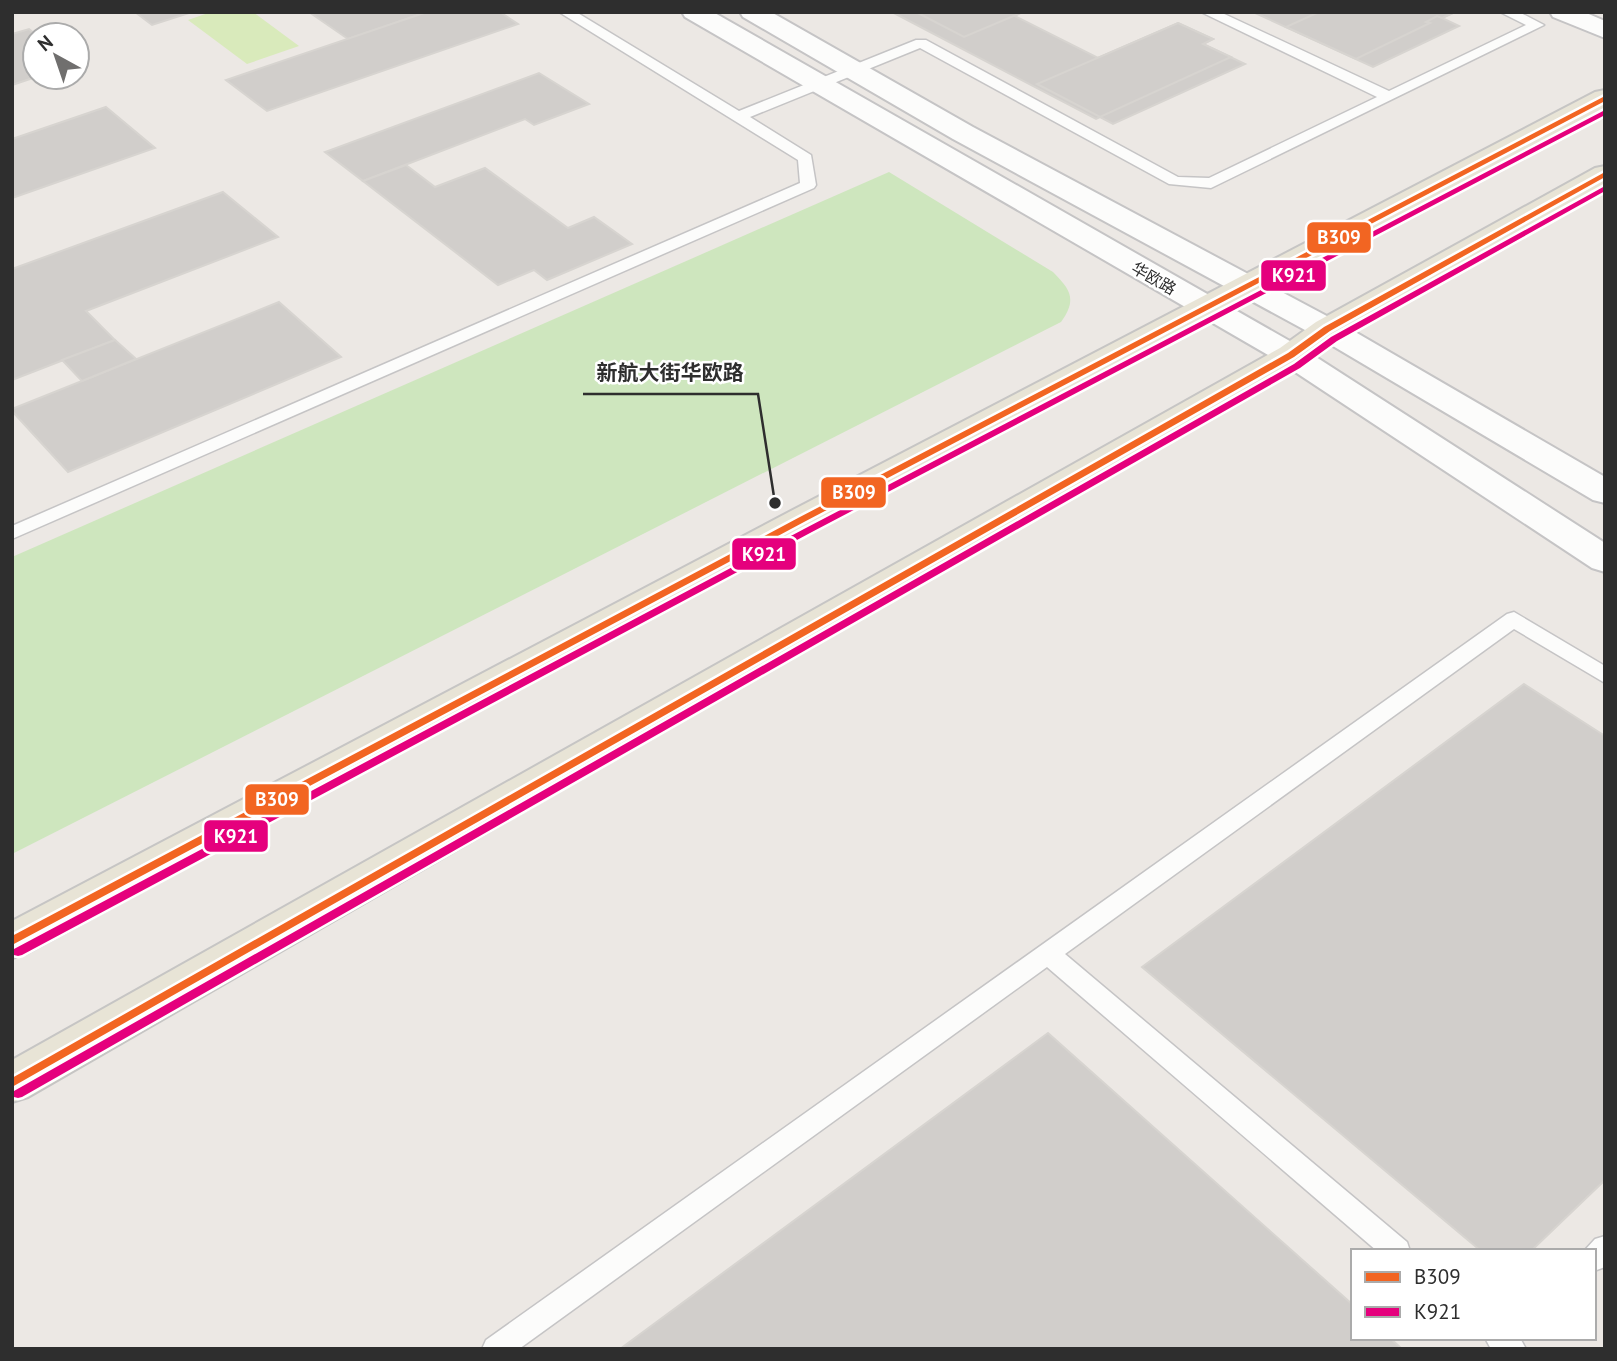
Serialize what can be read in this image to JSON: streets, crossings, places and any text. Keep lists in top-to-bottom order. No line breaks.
{"streets":{"main road":["华欧路"]},"places":["新航大街华欧路"],"lines":["transit line B309","transit line K921"],"legend":["B309","K921"],"north":"top left"}
